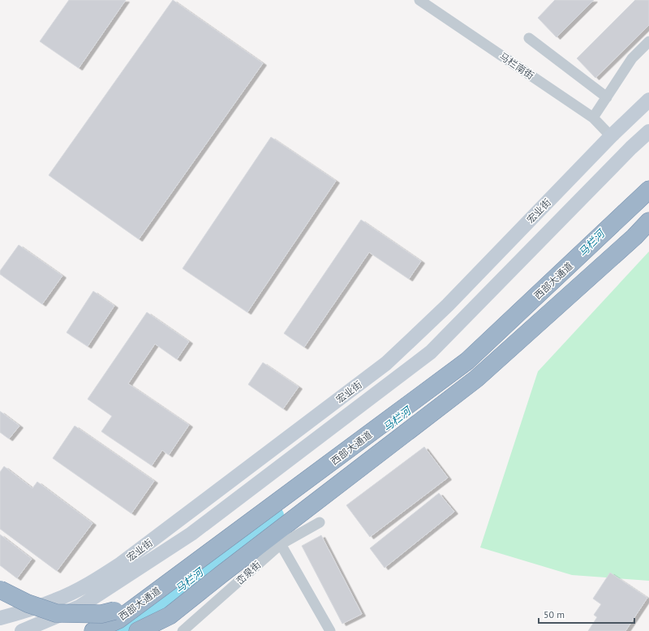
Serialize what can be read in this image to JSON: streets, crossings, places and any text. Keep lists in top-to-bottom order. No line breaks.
{"streets":{"highway":["西部大通道"],"main road":["宏业街"],"street":["马栏南街","峦泉街"]},"crossings":[["马栏南街","宏业街"]],"water":["马栏河"],"scale_bar":"50 m"}
